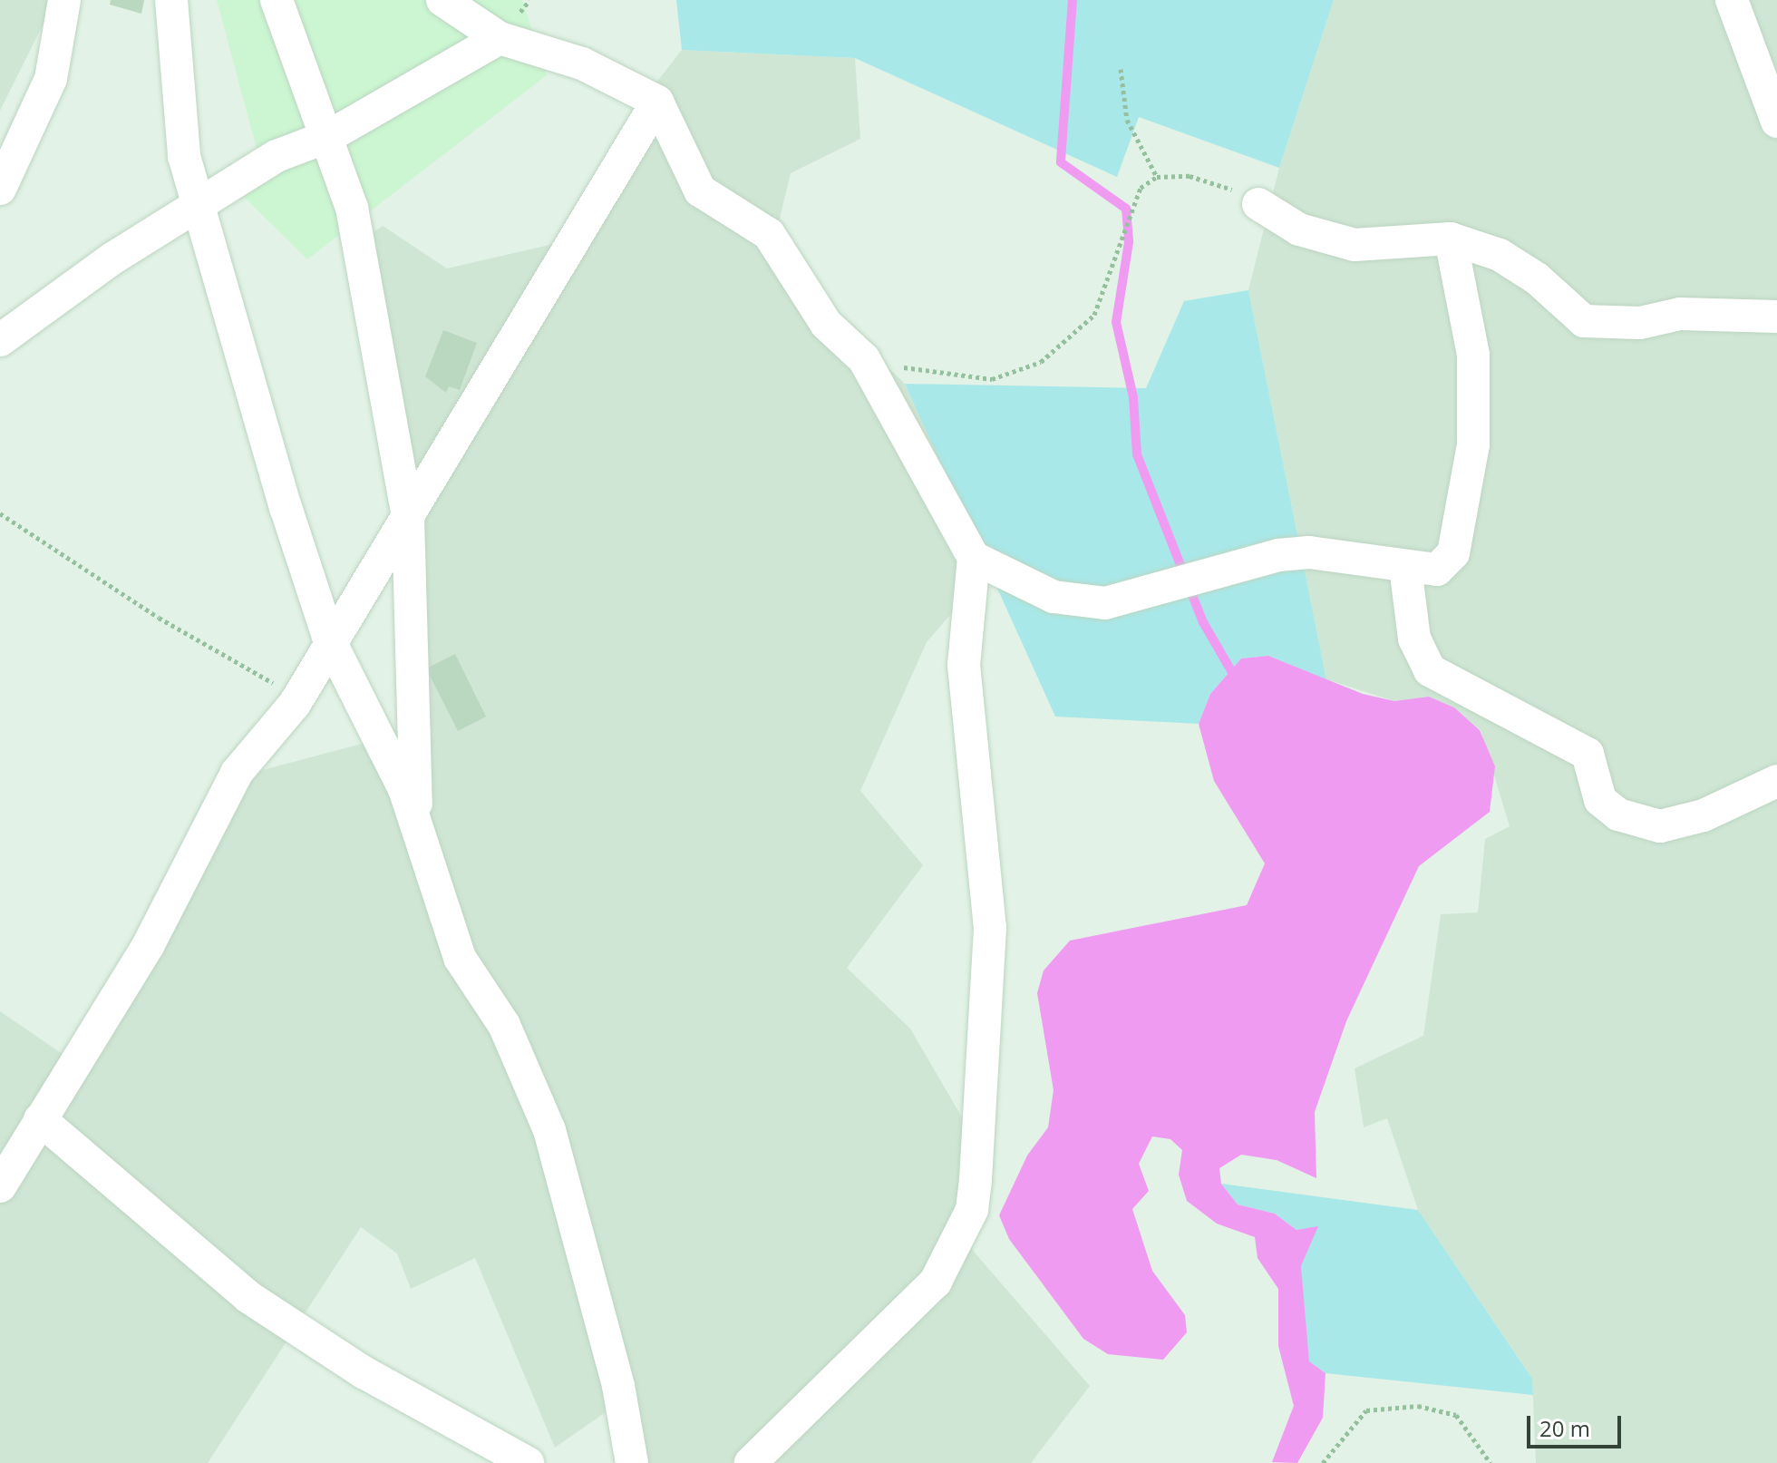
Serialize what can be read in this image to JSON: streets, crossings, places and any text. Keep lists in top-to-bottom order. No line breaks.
{"scale_bar":"20 m"}
